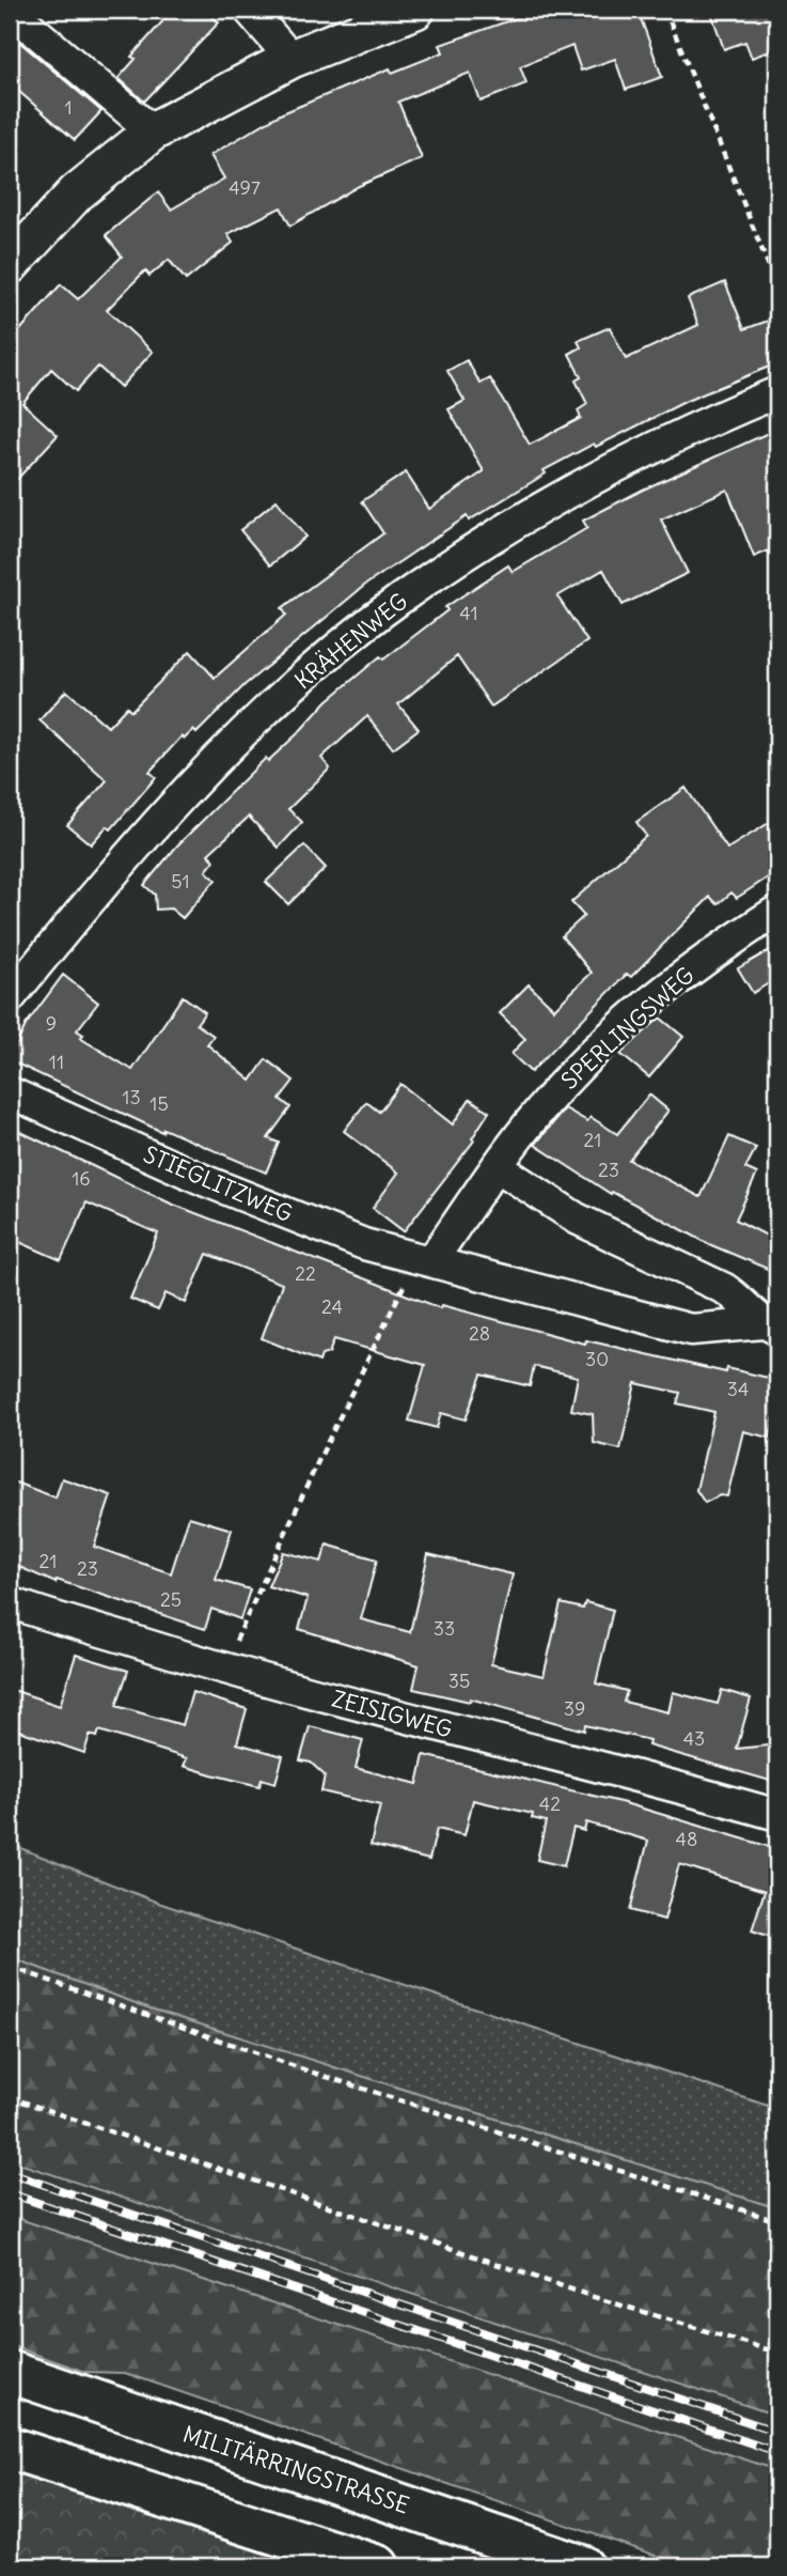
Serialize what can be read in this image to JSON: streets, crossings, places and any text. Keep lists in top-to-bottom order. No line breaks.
{"streets":{"highway":["MILITÄRRINGSTRASSE"],"street":["KRÄHENWEG","SPERLINGSWEG","STIEGLITZWEG","ZEISIGWEG"]},"crossings":[["SPERLINGSWEG","STIEGLITZWEG"]],"house_numbers":["1","497","41","51","9","11","13","15","21","23","16","22","24","28","30","34","21","23","25","33","35","39","43","42","48"]}
